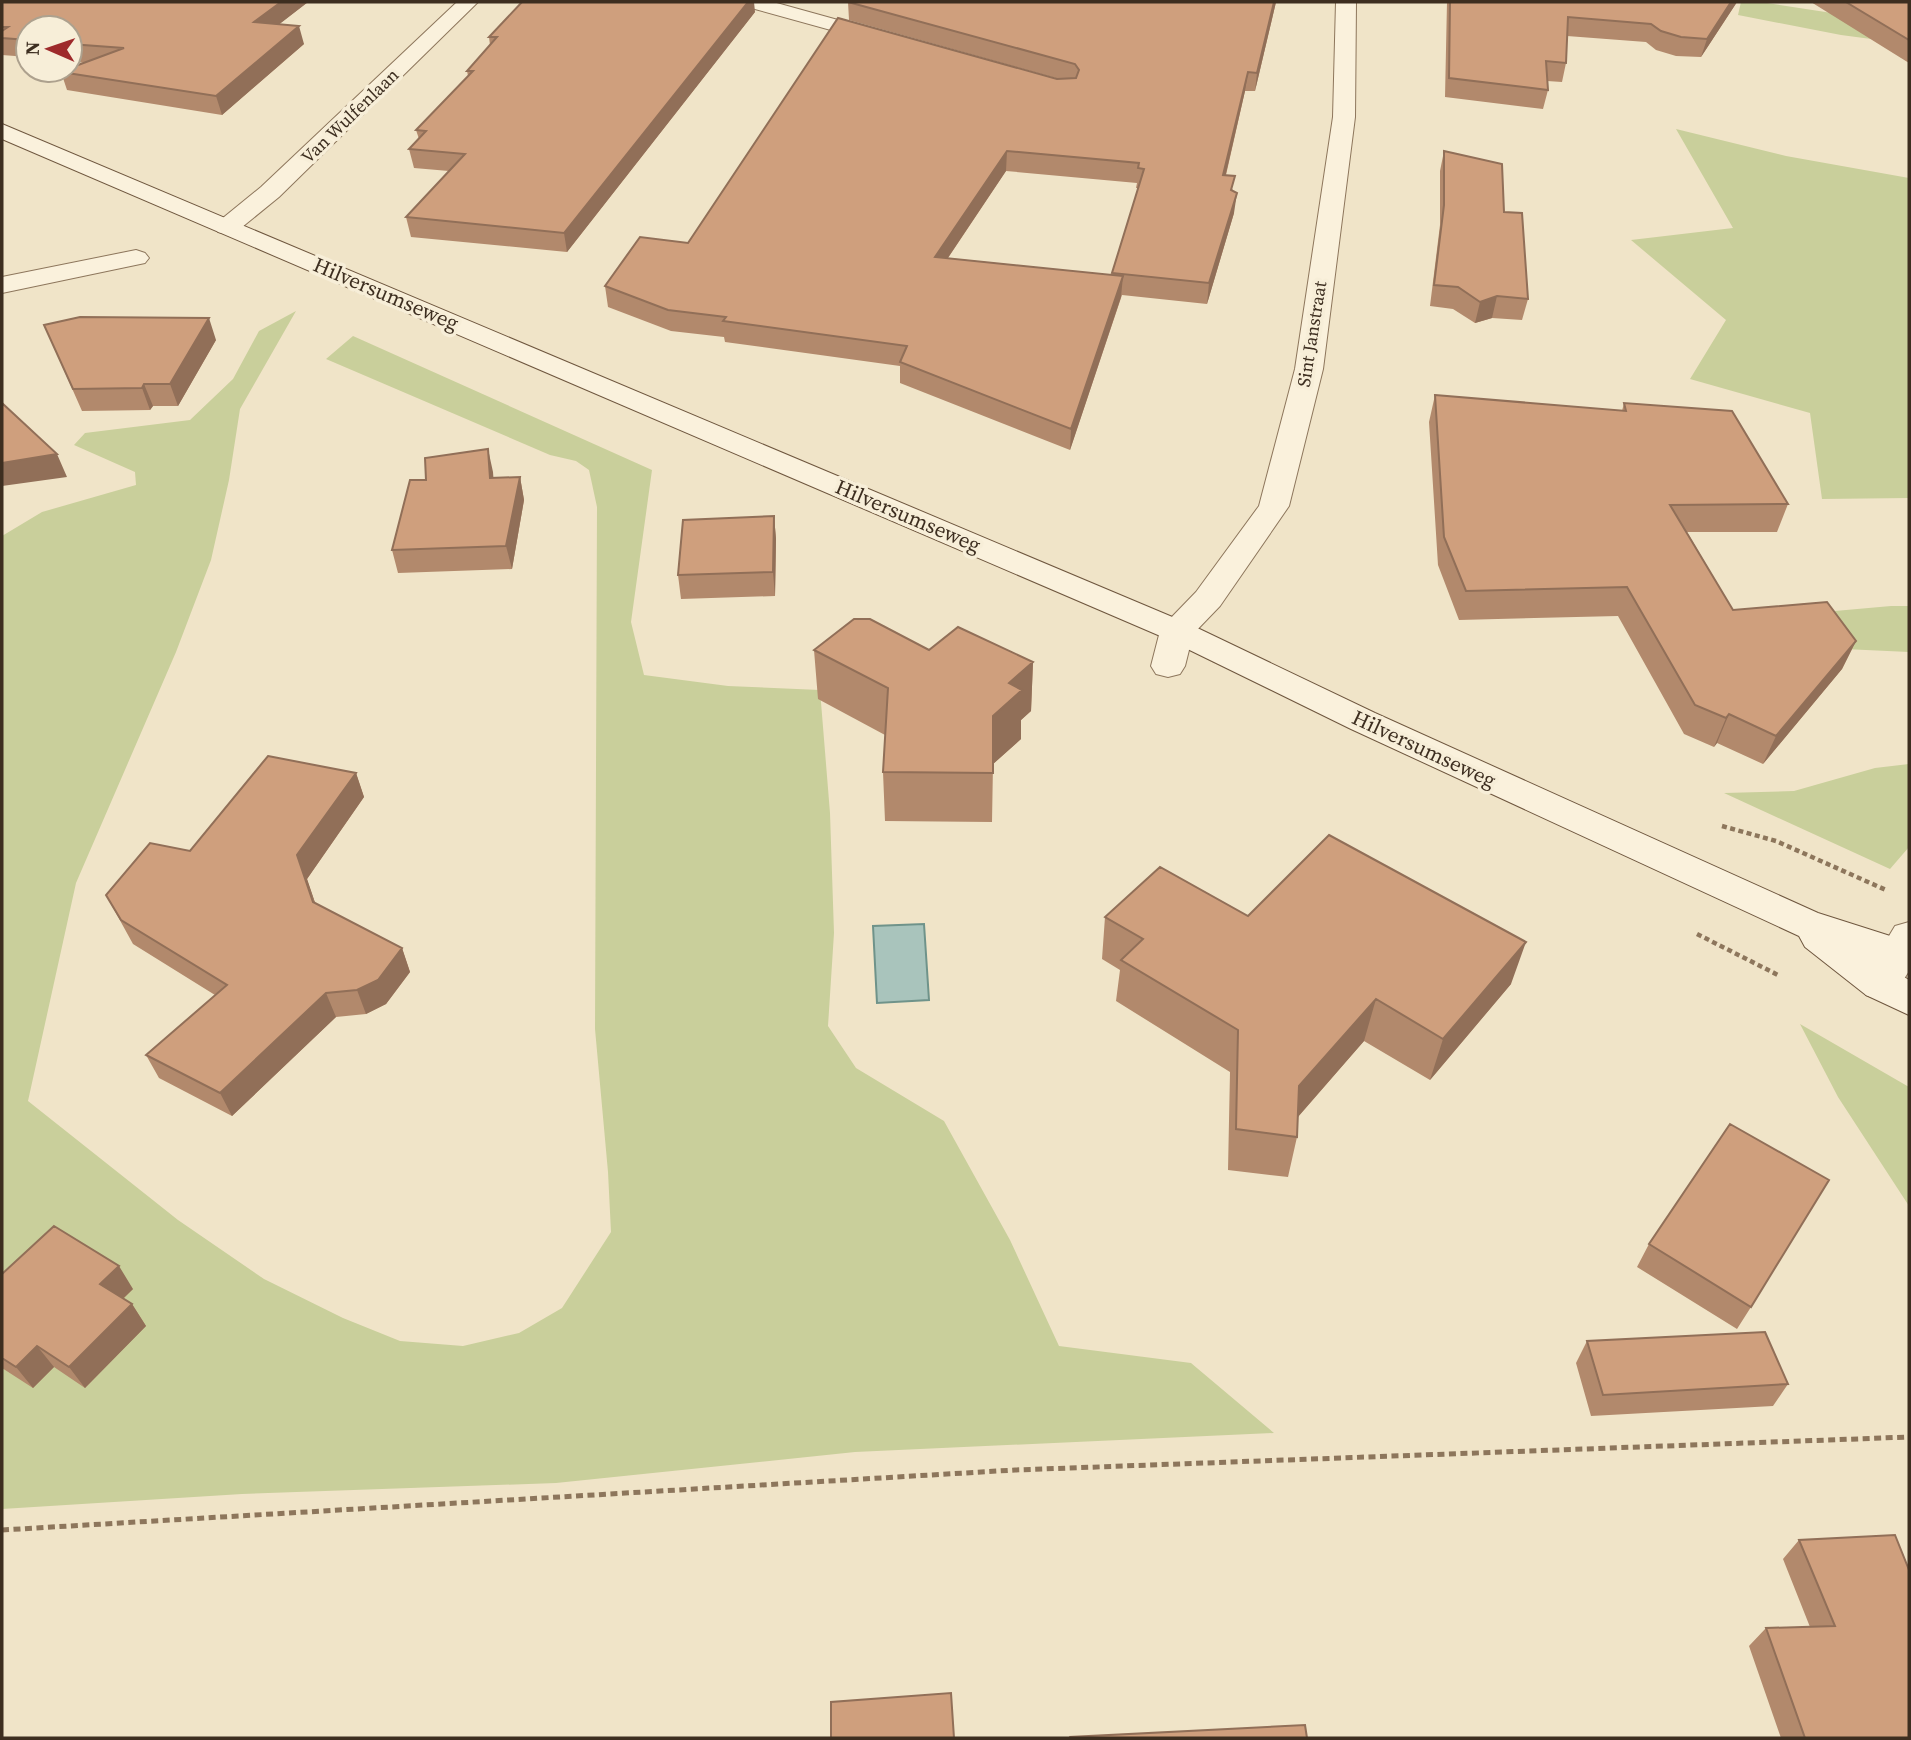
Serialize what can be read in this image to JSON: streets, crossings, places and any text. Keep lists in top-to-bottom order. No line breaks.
{"streets":{"street":["Van Wulfenlaan","Hilversumseweg","Sint Janstraat"]},"crossings":[["Van Wulfenlaan","Hilversumseweg"],["Hilversumseweg","Sint Janstraat"]],"north":"left"}
